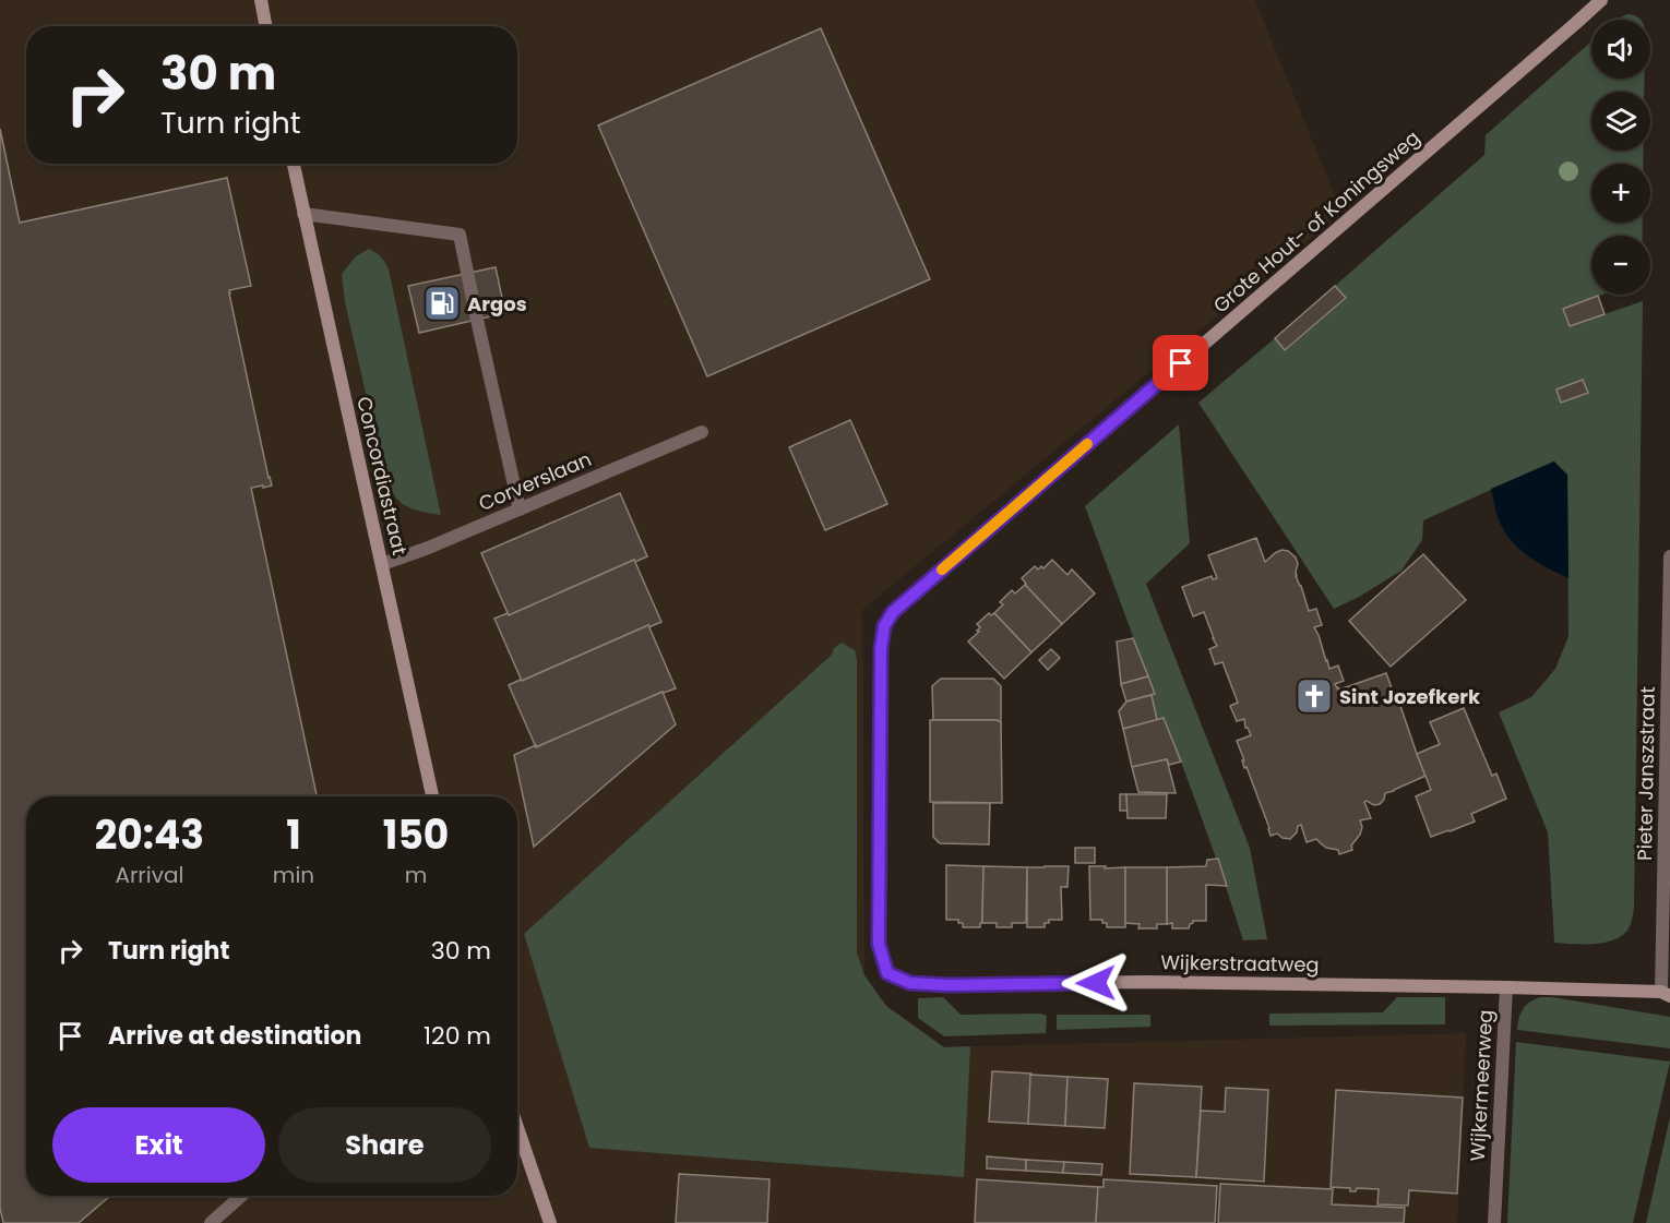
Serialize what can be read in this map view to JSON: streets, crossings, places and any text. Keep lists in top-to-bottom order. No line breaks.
{"streets":{"street":["Grote Hout- of Koningsweg","Concordiastraat","Corverslaan","Pieter Janszstraat","Wijkerstraatweg","Wijkermeerweg"]},"crossings":[["Grote Hout- of Koningsweg","Wijkerstraatweg"],["Concordiastraat","Corverslaan"],["Pieter Janszstraat","Wijkermeerweg"],["Wijkerstraatweg","Wijkermeerweg"]],"places":{"fuel station":["Argos"],"church":["Sint Jozefkerk"]},"page":{"map_buttons":["+","−"],"turn":["30 m","Turn right"],"eta":["20:43","Arrival","1","min","150","m"],"list":[{"name":"Turn right","value":"30 m"},{"name":"Arrive at destination","value":"120 m"}],"buttons":["Exit","Share"]}}
